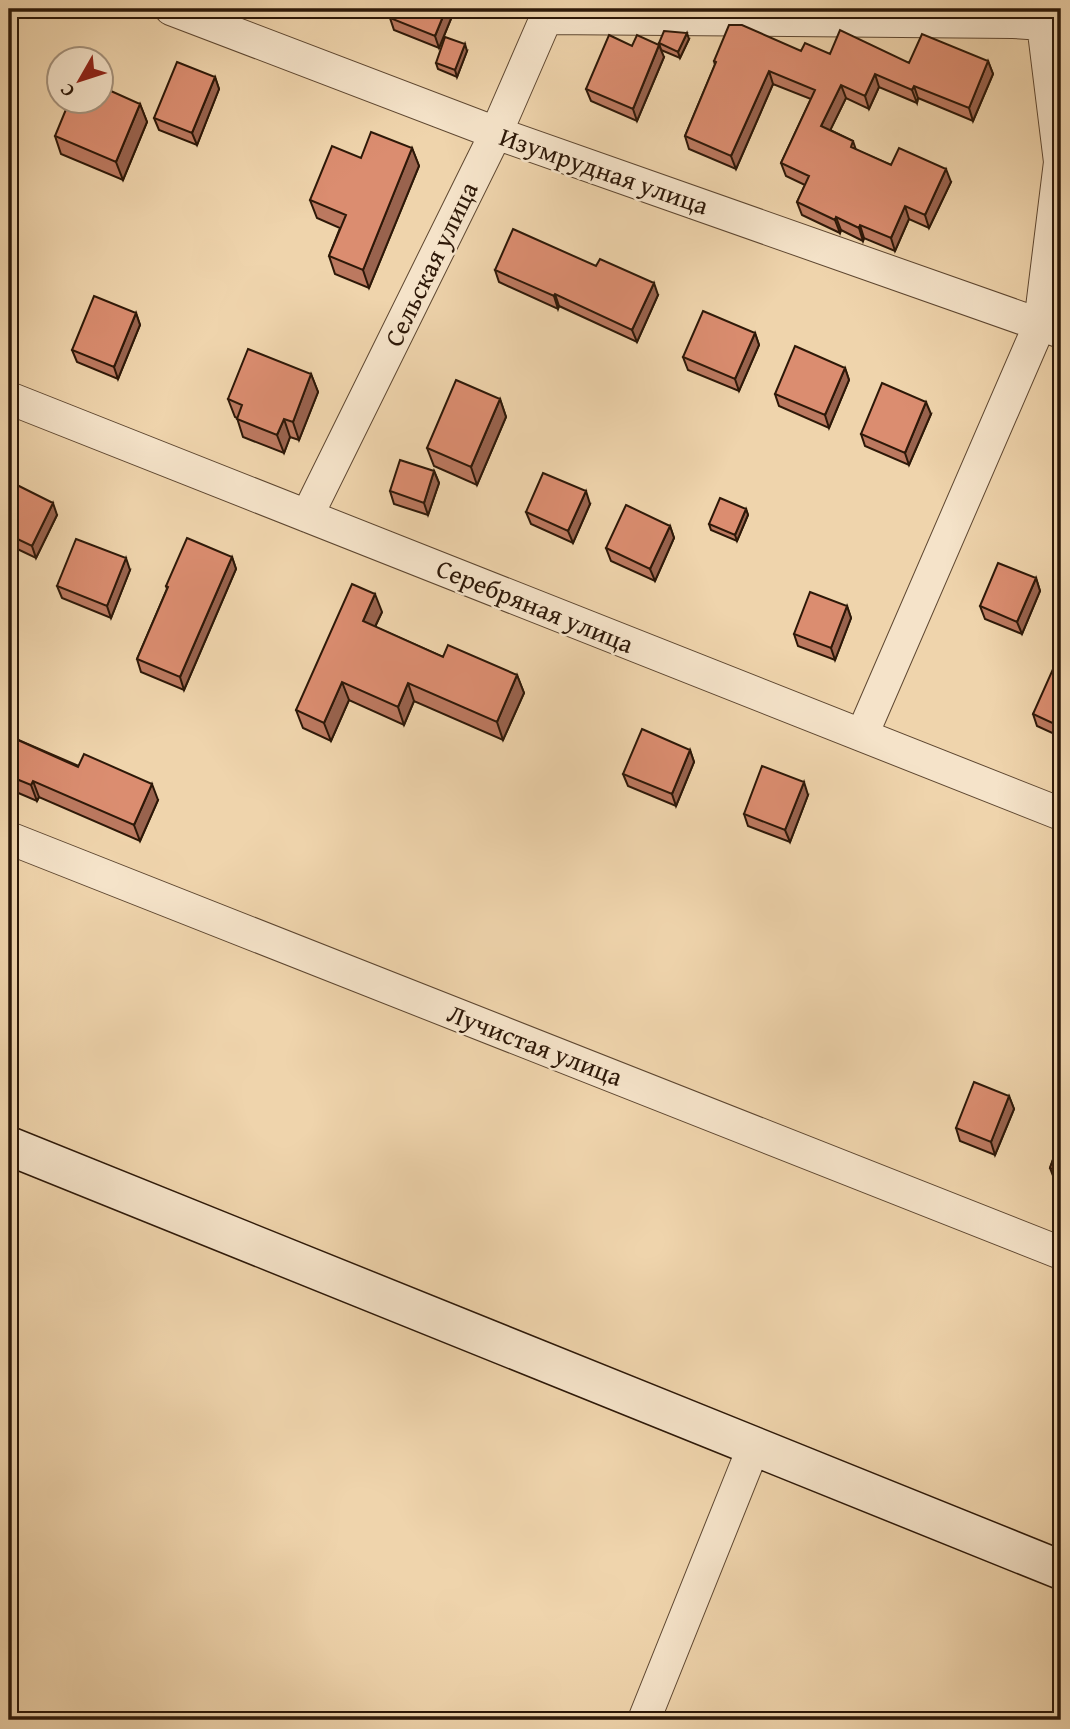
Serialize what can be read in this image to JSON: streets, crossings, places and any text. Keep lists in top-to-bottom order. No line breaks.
{"streets":{"street":["Изумрудная улица","Сельская улица","Серебряная улица","Лучистая улица"]},"crossings":[["Изумрудная улица","Сельская улица"],["Сельская улица","Серебряная улица"]],"north":"bottom left"}
